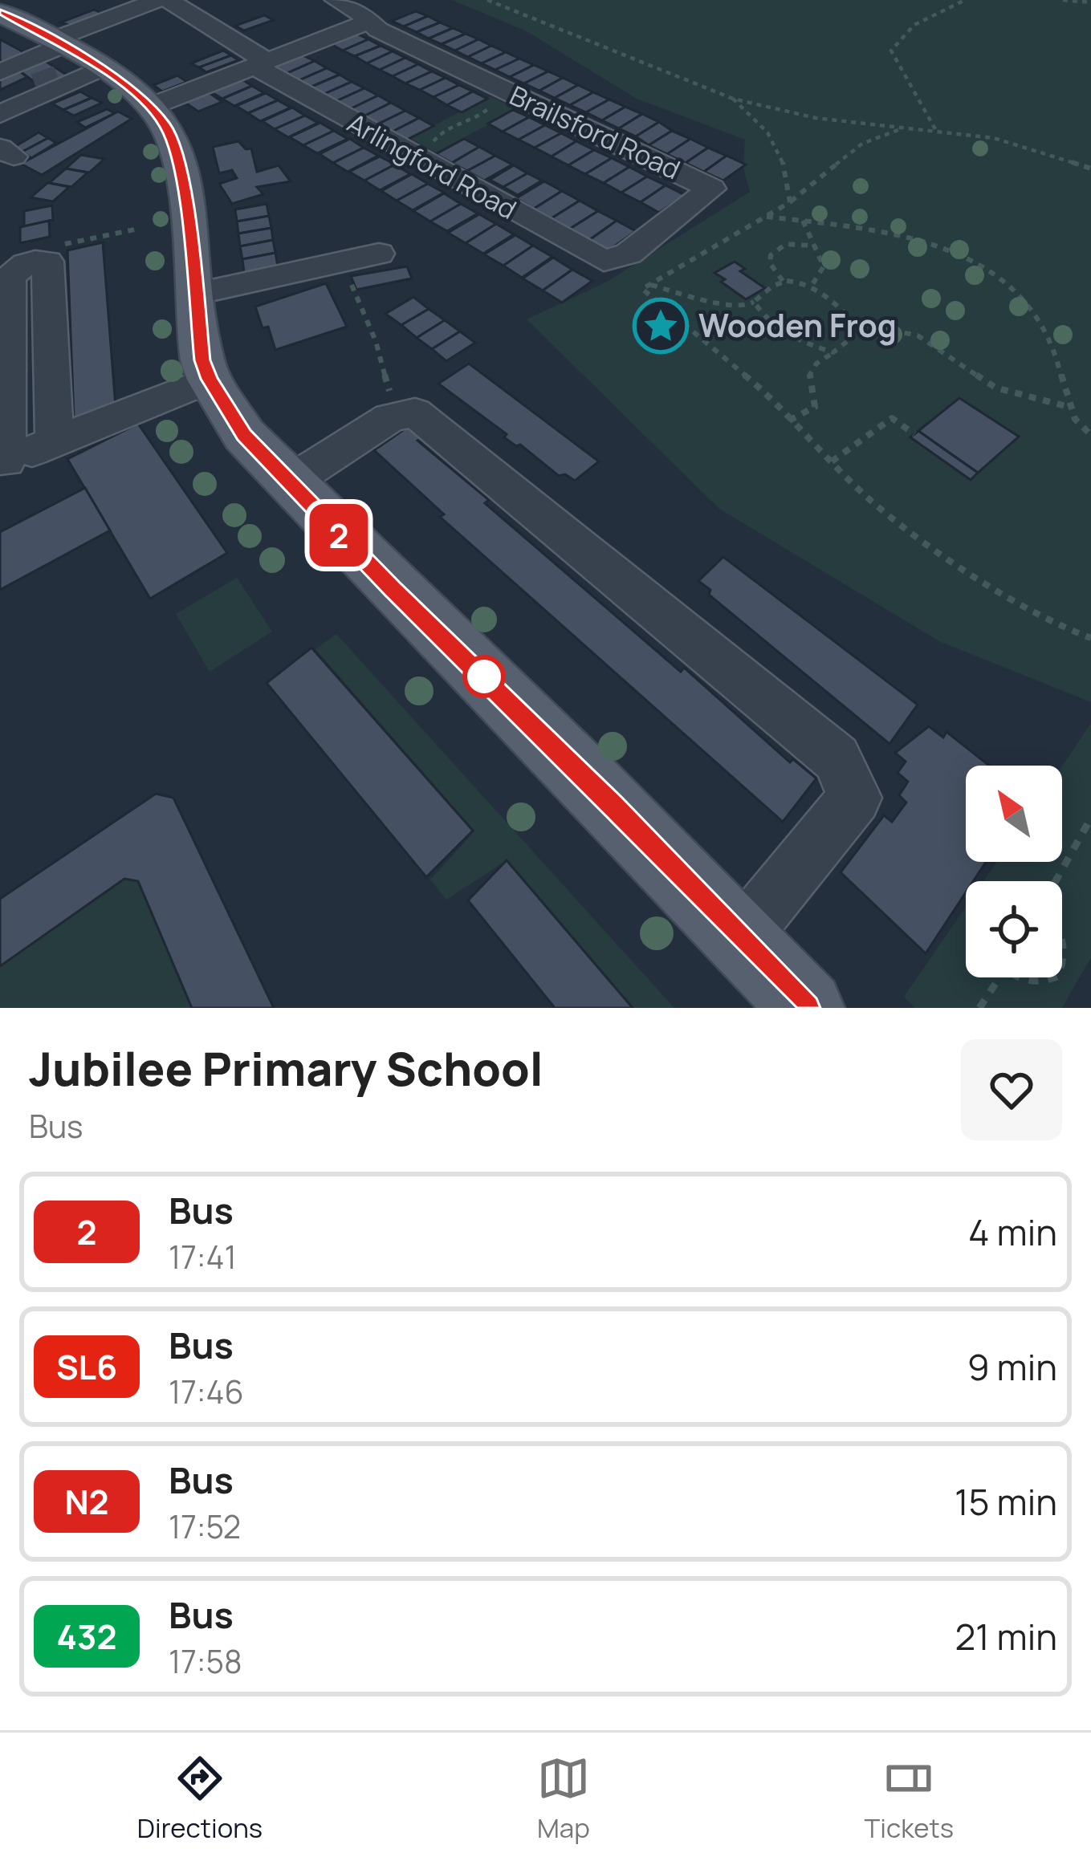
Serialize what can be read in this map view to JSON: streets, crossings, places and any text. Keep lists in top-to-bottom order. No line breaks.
{"streets":{"street":["Brailsford Road","Arlingford Road"]},"crossings":[["Brailsford Road","Arlingford Road"]],"places":{"place":["Wooden Frog"]},"lines":["bus line 2"],"north":"top left","page":{"on_map":"2","heading":["Jubilee Primary School","Bus"],"list":[{"mark":"2","name":"Bus","note":"17:41","value":"4 min"},{"mark":"SL6","name":"Bus","note":"17:46","value":"9 min"},{"mark":"N2","name":"Bus","note":"17:52","value":"15 min"},{"mark":"432","name":"Bus","note":"17:58","value":"21 min"}],"tabs":["Directions","Map","Tickets"]}}
